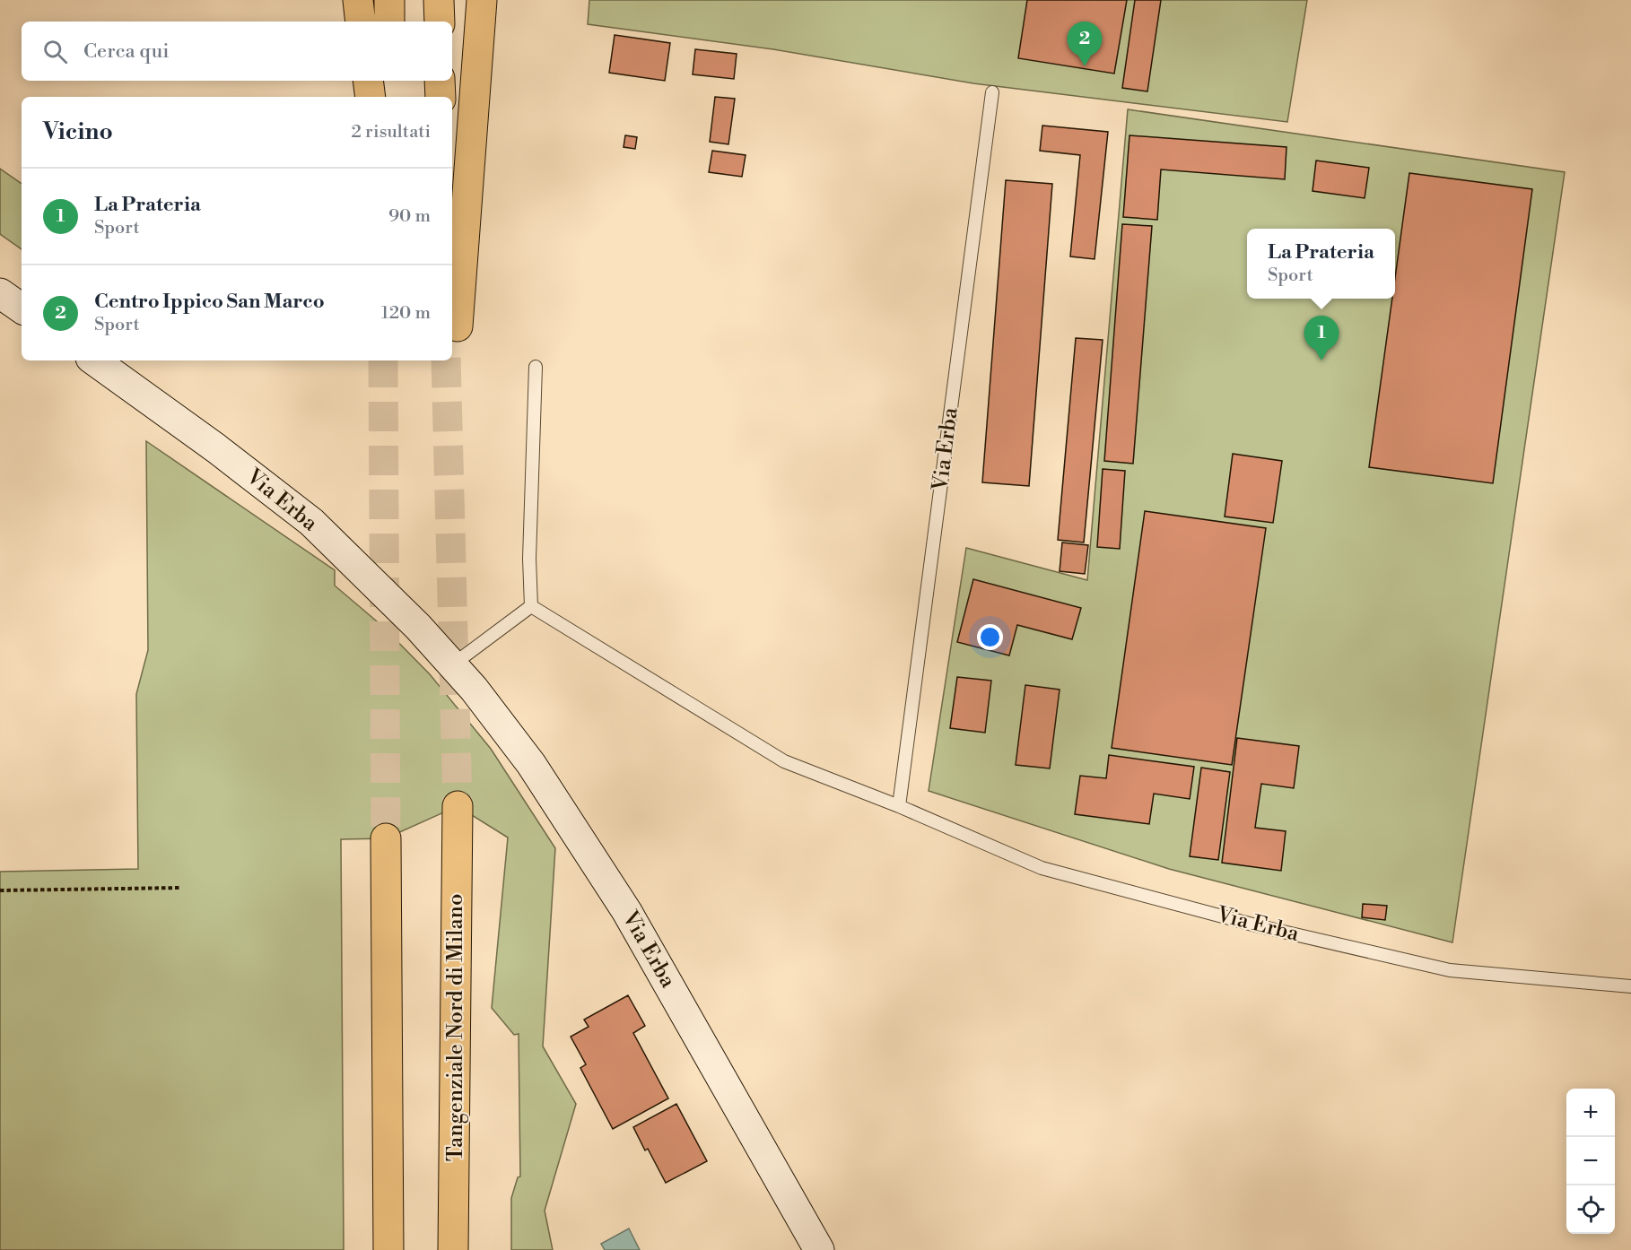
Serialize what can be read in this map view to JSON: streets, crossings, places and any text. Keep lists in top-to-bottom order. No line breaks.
{"streets":{"highway":["Tangenziale Nord di Milano"],"main road":["Via Erba"]},"page":{"pins":["2","1"],"search":"Cerca qui","heading":["Vicino","2 risultati"],"list":[{"mark":"1","name":"La Prateria","note":"Sport","value":"90 m"},{"mark":"2","name":"Centro Ippico San Marco","note":"Sport","value":"120 m"}],"popup":["La Prateria","Sport"],"map_buttons":["+","−"]}}
